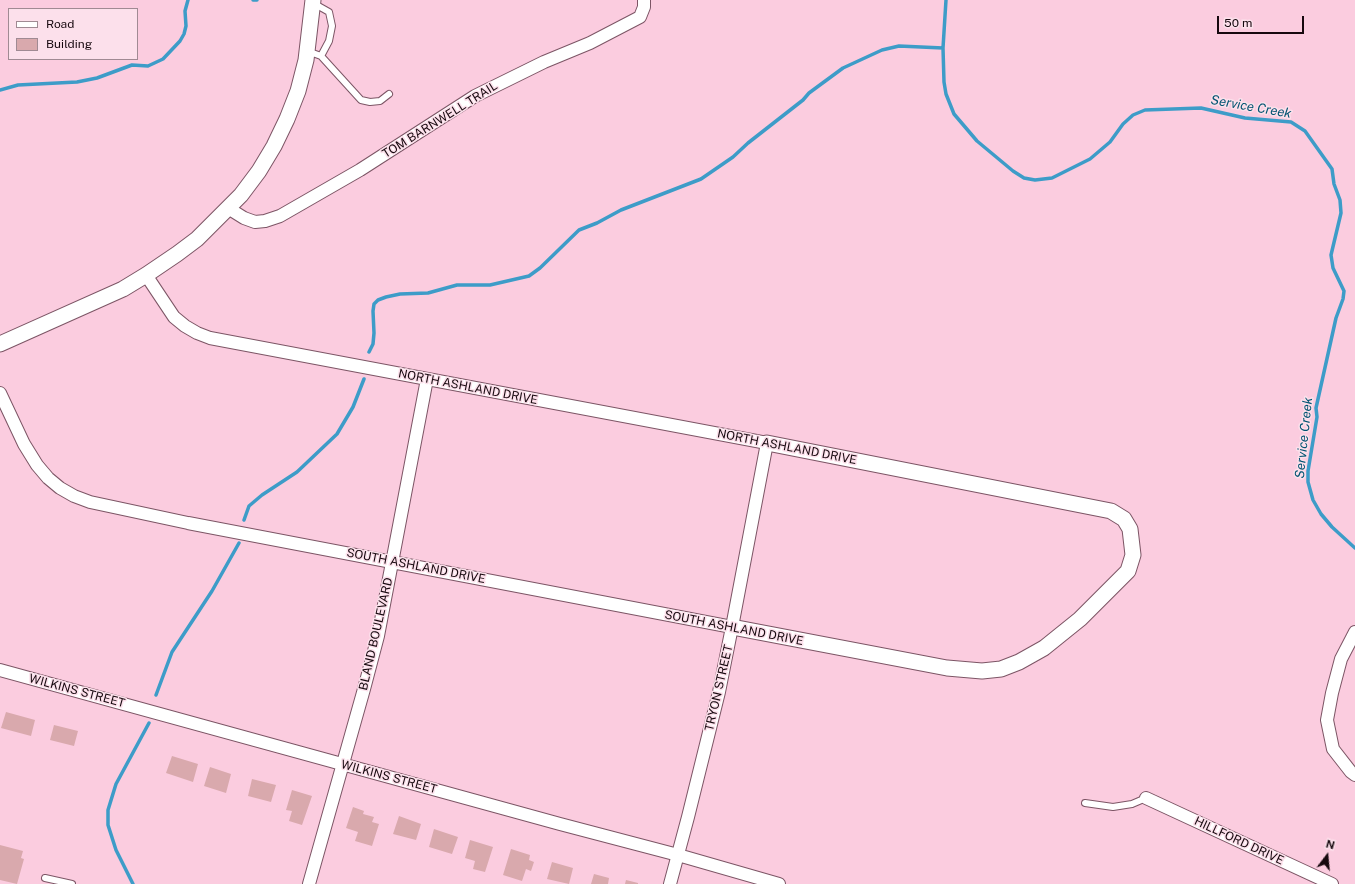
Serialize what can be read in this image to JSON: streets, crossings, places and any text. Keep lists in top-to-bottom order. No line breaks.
{"streets":{"street":["TOM BARNWELL TRAIL","NORTH ASHLAND DRIVE","SOUTH ASHLAND DRIVE","BLAND BOULEVARD","TRYON STREET","WILKINS STREET","HILLFORD DRIVE"]},"crossings":[["NORTH ASHLAND DRIVE","SOUTH ASHLAND DRIVE"],["NORTH ASHLAND DRIVE","BLAND BOULEVARD"],["NORTH ASHLAND DRIVE","TRYON STREET"],["SOUTH ASHLAND DRIVE","BLAND BOULEVARD"],["SOUTH ASHLAND DRIVE","TRYON STREET"],["BLAND BOULEVARD","WILKINS STREET"],["TRYON STREET","WILKINS STREET"]],"water":["Service Creek"],"legend":["Road","Building"],"scale_bar":"50 m","north":"top"}
